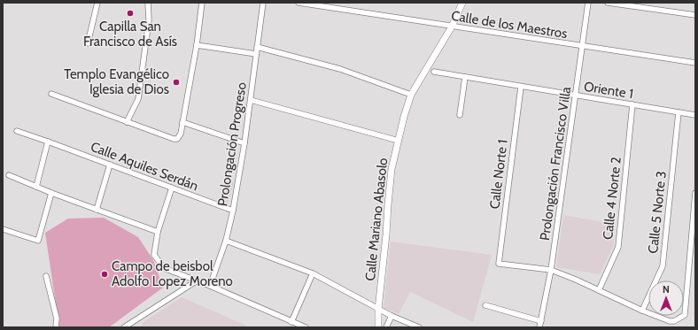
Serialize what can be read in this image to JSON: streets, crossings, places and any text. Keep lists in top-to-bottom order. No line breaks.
{"streets":{"street":["Calle de los Maestros","Oriente 1","Prolongación Progreso","Prolongación Francisco Villa","Calle Aquiles Serdán","Calle Norte 1","Calle 4 Norte 2","Calle 5 Norte 3","Calle Mariano Abasolo"]},"crossings":[["Calle de los Maestros","Prolongación Francisco Villa"],["Calle de los Maestros","Calle Mariano Abasolo"],["Oriente 1","Prolongación Francisco Villa"],["Oriente 1","Calle Norte 1"],["Oriente 1","Calle 4 Norte 2"],["Oriente 1","Calle 5 Norte 3"],["Prolongación Progreso","Calle Aquiles Serdán"],["Prolongación Francisco Villa","Calle Norte 1"]],"places":["Capilla San Francisco de Asís","Templo Evangélico Iglesia de Dios","Campo de beisbol Adolfo Lopez Moreno"],"north":"top"}
